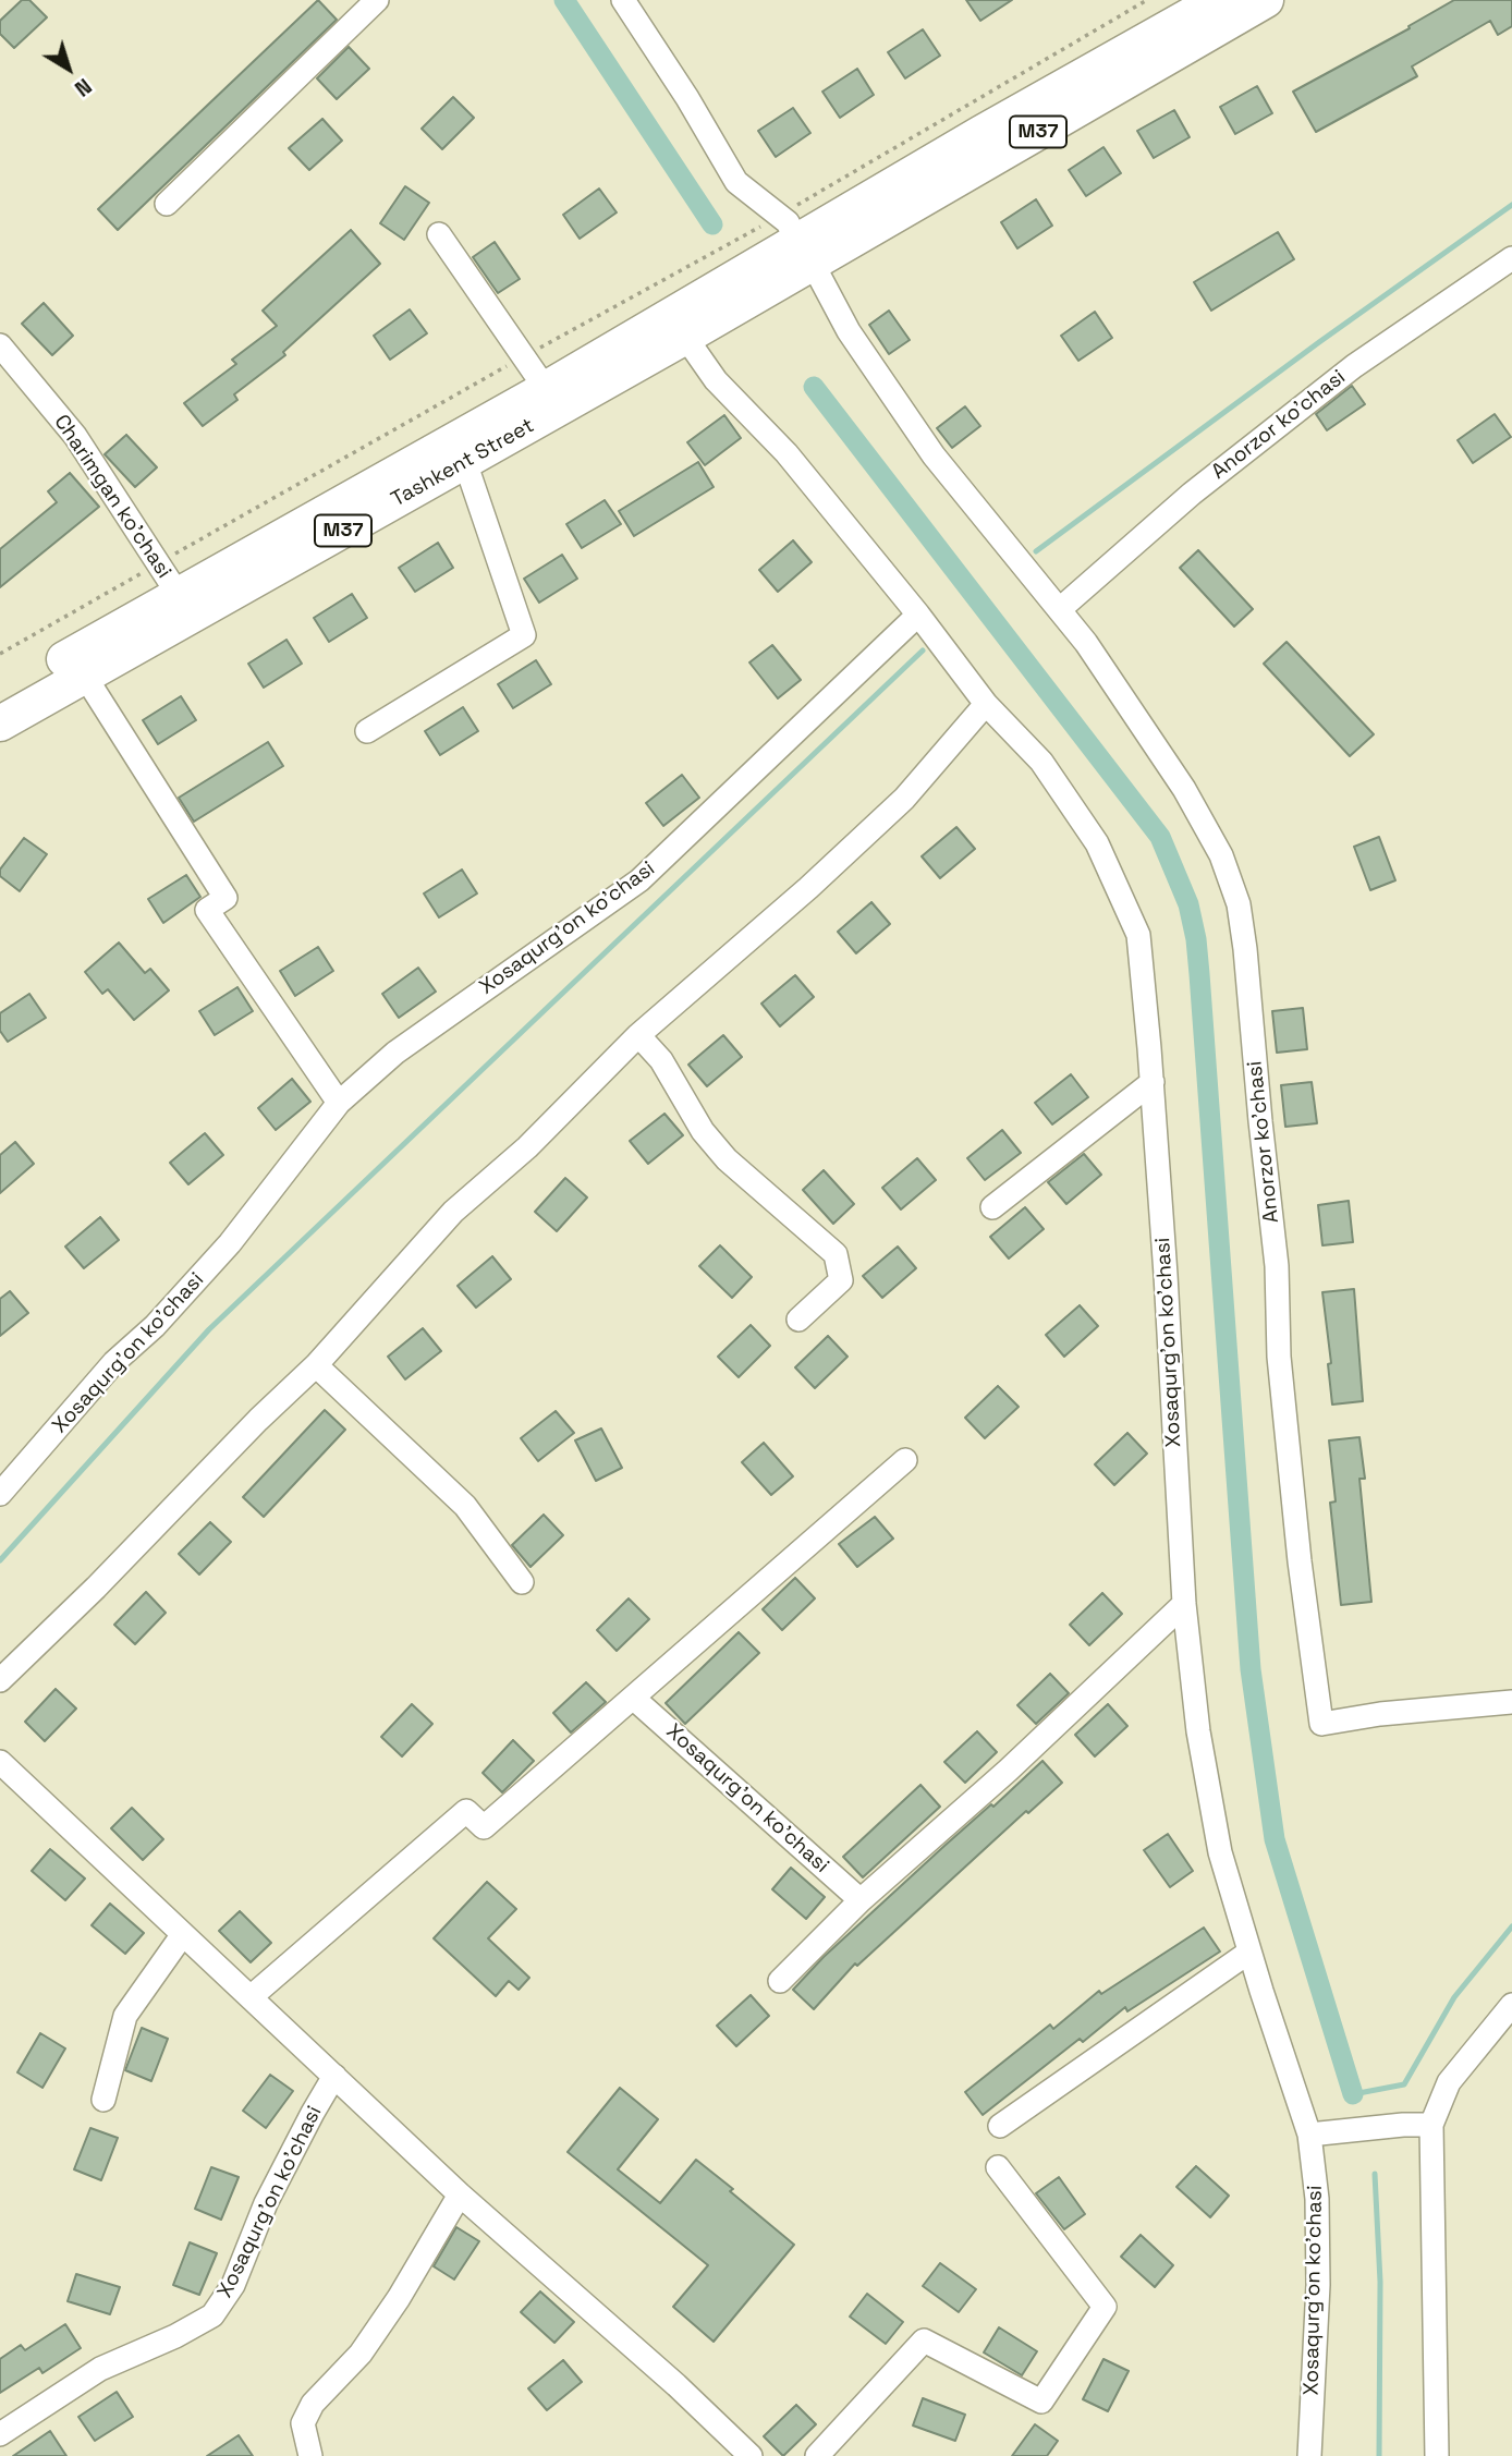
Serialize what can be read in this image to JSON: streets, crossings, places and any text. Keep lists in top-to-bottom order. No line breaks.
{"streets":{"highway":["M37","Tashkent Street"],"street":["Anorzor ko'chasi","Charimgan ko'chasi","Xosaqurg'on ko'chasi"]},"crossings":[["M37","Anorzor ko'chasi"],["M37","Tashkent Street"],["M37","Xosaqurg'on ko'chasi"],["Tashkent Street","Charimgan ko'chasi"],["Tashkent Street","Xosaqurg'on ko'chasi"]],"north":"bottom right"}
